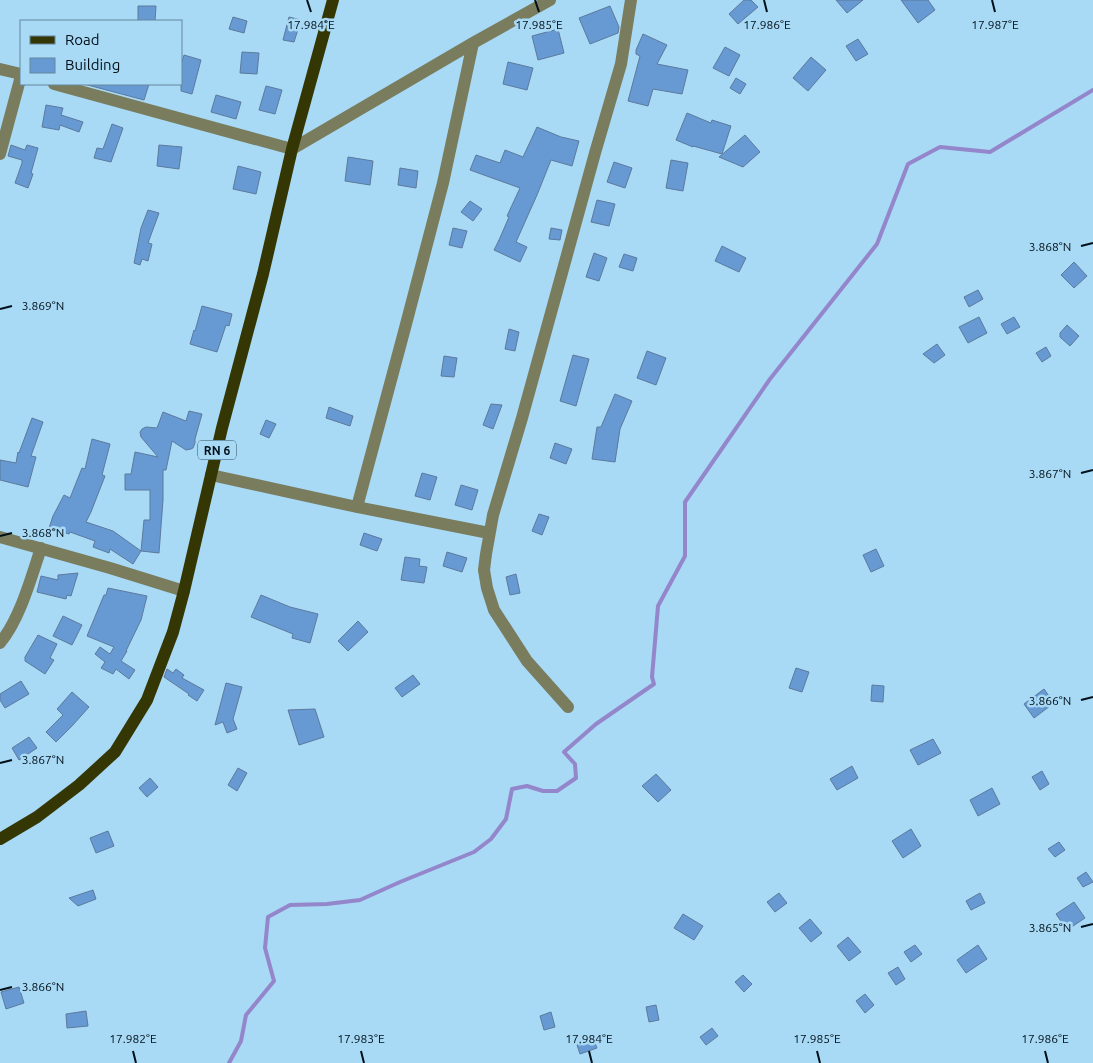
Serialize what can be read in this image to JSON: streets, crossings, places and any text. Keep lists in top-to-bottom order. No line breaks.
{"streets":{"main road":["RN 6"]},"legend":["Road","Building"],"coordinates":["17.986°E","17.984°E","17.985°E","17.987°E","3.868°N","3.869°N","3.867°N","3.866°N","3.865°N","17.982°E","17.983°E"]}
